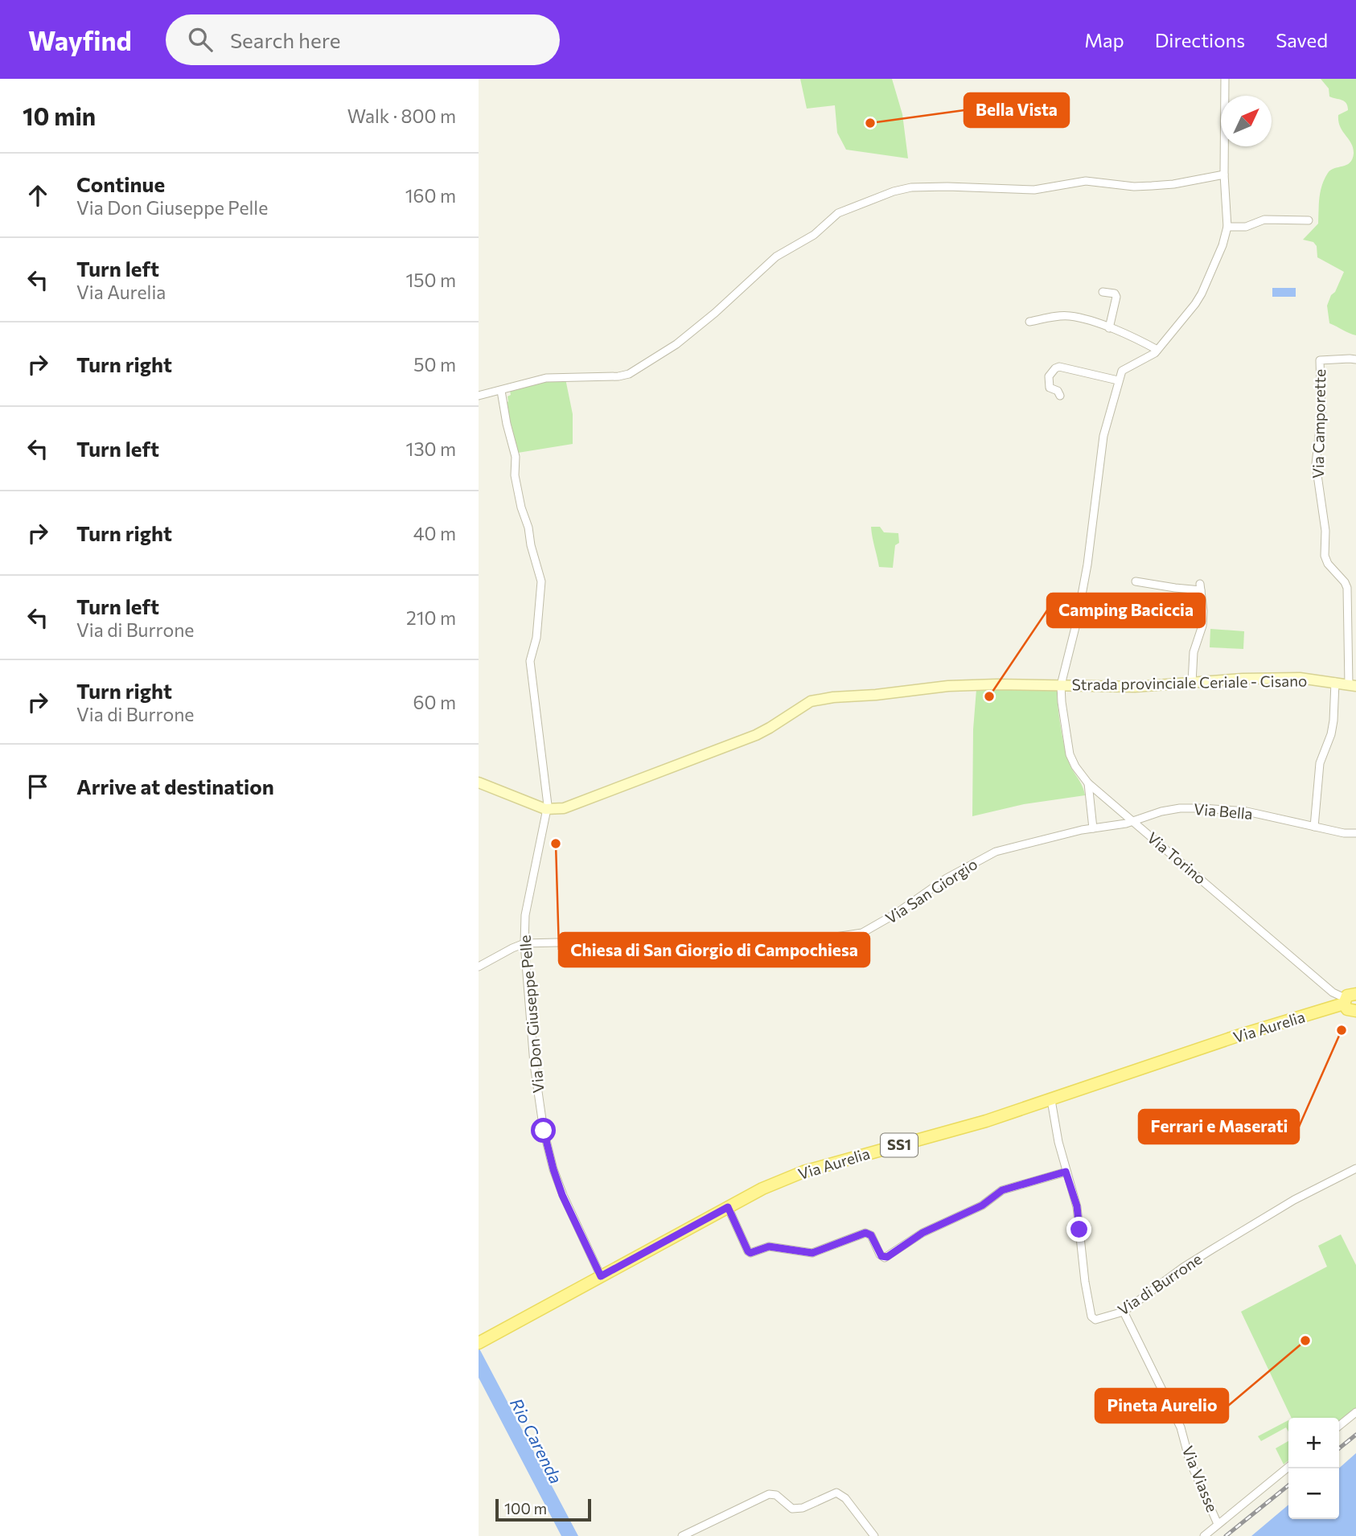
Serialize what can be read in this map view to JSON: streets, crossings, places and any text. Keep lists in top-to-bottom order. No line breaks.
{"streets":{"main road":["Strada provinciale Ceriale - Cisano","Via Aurelia","SS1"],"street":["Via Camporette","Via Bella","Via Torino","Via San Giorgio","Via Don Giuseppe Pelle","Via di Burrone","Via Viasse"]},"crossings":[["Via Camporette","Strada provinciale Ceriale - Cisano"],["Strada provinciale Ceriale - Cisano","Via Torino"],["Strada provinciale Ceriale - Cisano","Via Don Giuseppe Pelle"],["Via Bella","Via Torino"],["Via Bella","Via San Giorgio"],["Via Torino","Via San Giorgio"],["Via Torino","Via Aurelia"],["Via San Giorgio","Via Don Giuseppe Pelle"],["Via Don Giuseppe Pelle","Via Aurelia"],["Via Aurelia","Via di Burrone"],["Via di Burrone","Via Viasse"]],"water":["Rio Carenda"],"places":["Bella Vista","Camping Baciccia","Chiesa di San Giorgio di Campochiesa","Ferrari e Maserati","Pineta Aurelio"],"scale_bar":"100 m","north":"top right","page":{"header":"Wayfind","search":"Search here","nav":["Map","Directions","Saved"],"heading":["10 min","Walk · 800 m"],"list":[["Continue","Via Don Giuseppe Pelle","160 m"],["Turn left","Via Aurelia","150 m"],["Turn right","50 m"],["Turn left","130 m"],["Turn right","40 m"],["Turn left","Via di Burrone","210 m"],["Turn right","Via di Burrone","60 m"],"Arrive at destination"],"map_buttons":["+","−"],"scale":"100 m"}}
